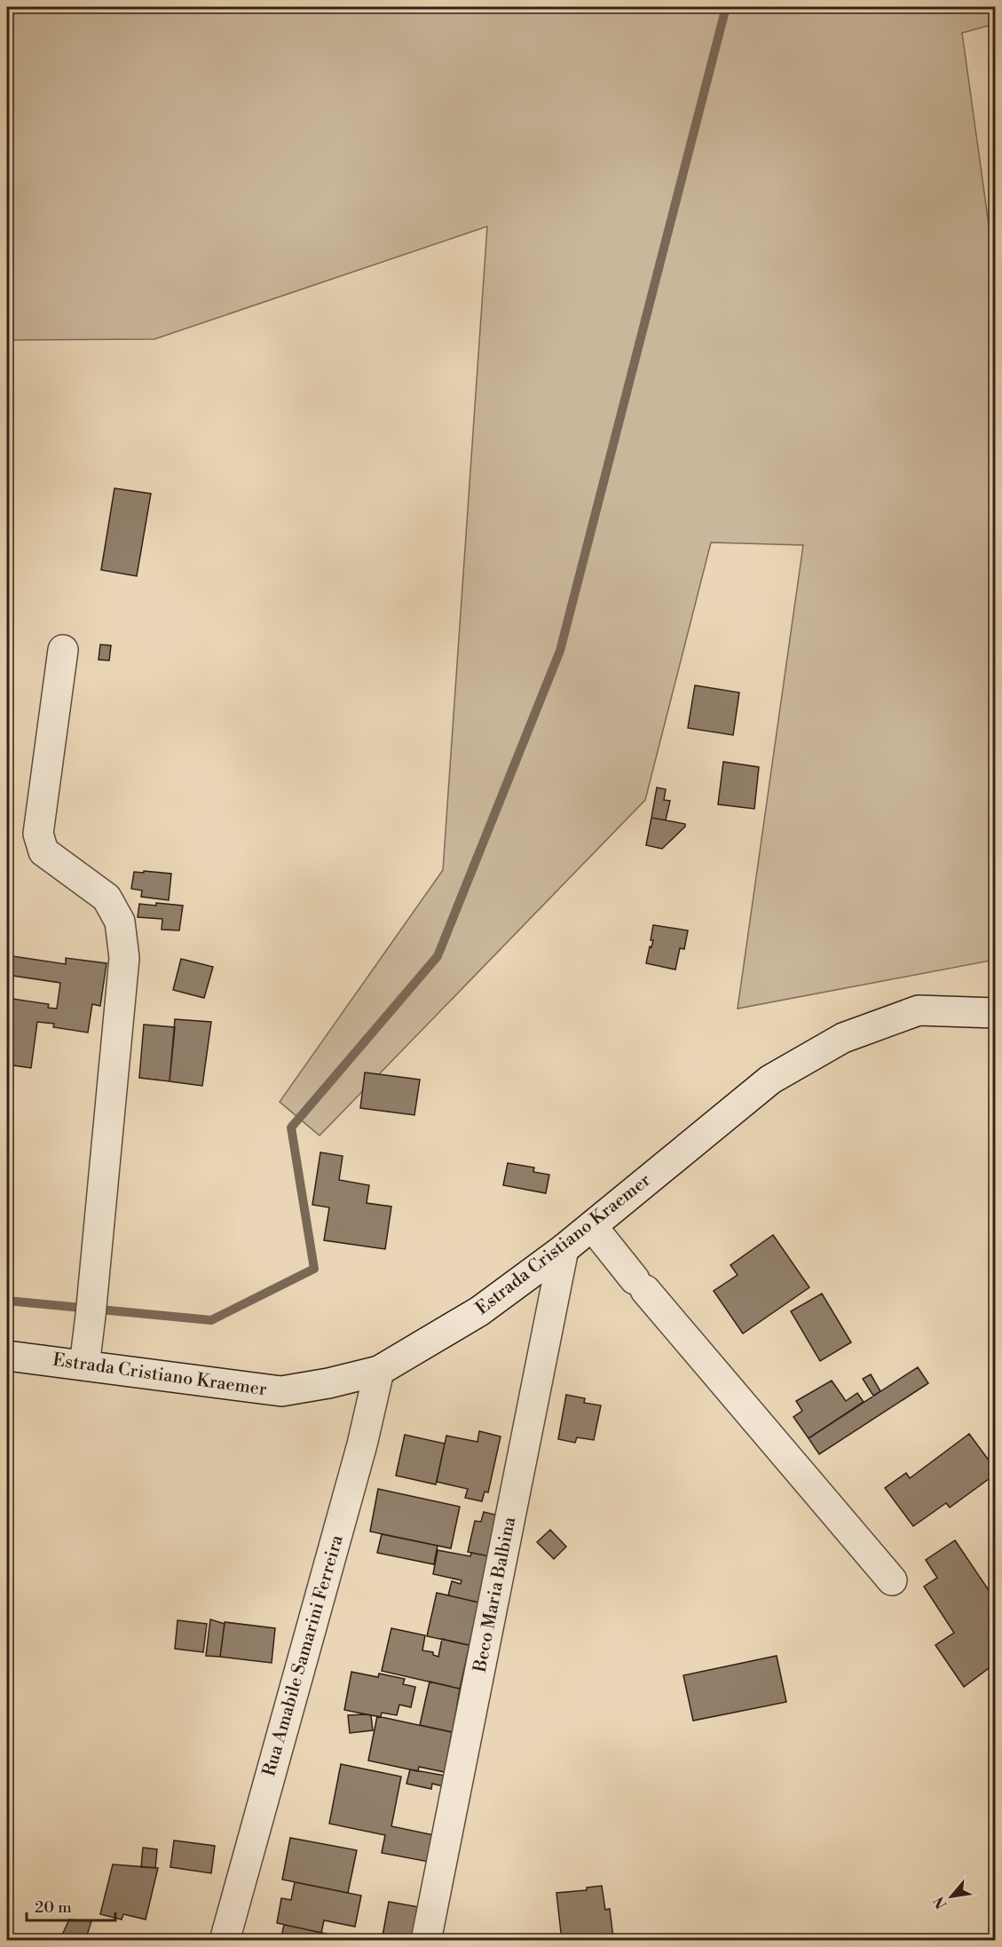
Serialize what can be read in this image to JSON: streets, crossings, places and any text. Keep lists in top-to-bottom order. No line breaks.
{"streets":{"street":["Estrada Cristiano Kraemer","Beco Maria Balbina","Rua Amabile Samarini Ferreira"]},"crossings":[["Estrada Cristiano Kraemer","Beco Maria Balbina"],["Estrada Cristiano Kraemer","Rua Amabile Samarini Ferreira"]],"scale_bar":"20 m","north":"bottom left"}
